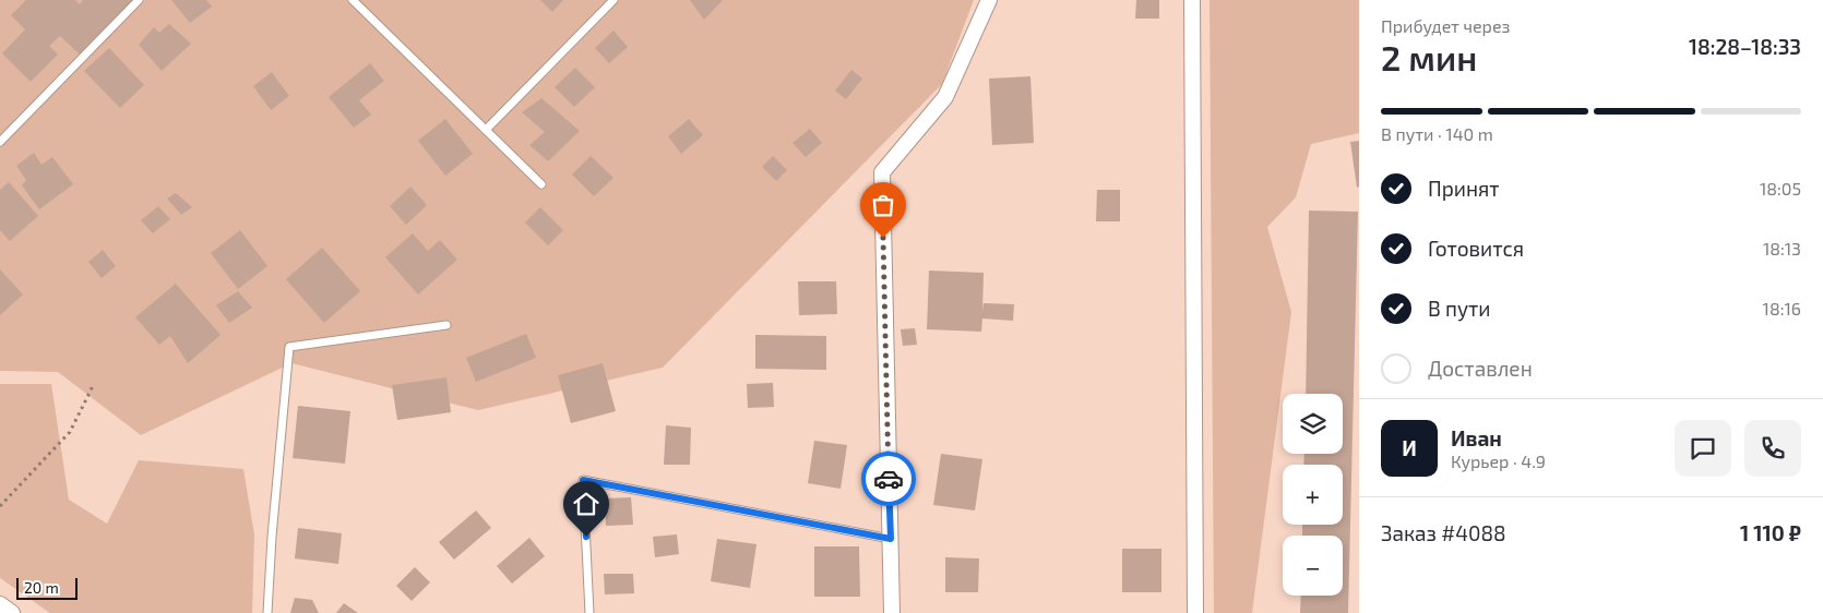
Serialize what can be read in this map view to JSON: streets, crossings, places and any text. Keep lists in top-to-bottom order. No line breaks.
{"scale_bar":"20 m","page":{"heading":["2 мин","Прибудет через","18:28–18:33"],"panel":["Иван","Курьер · 4.9","Заказ #4088","1 110 ₽"],"bar":"В пути · 140 m","list":[["Принят","18:05"],["Готовится","18:13"],["В пути","18:16"],"Доставлен"],"map_buttons":["+","−"],"round":"И","scale":"20 m"}}
